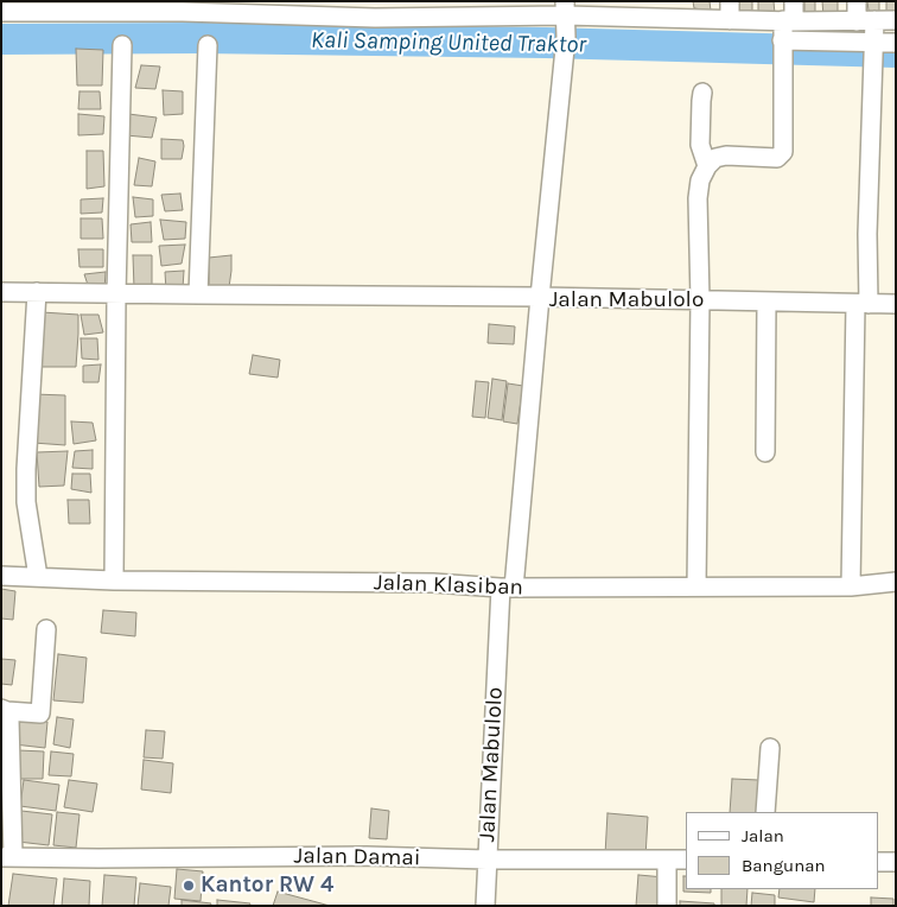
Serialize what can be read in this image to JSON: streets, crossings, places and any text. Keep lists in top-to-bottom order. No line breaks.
{"streets":{"street":["Jalan Mabulolo","Jalan Klasiban","Jalan Damai"]},"crossings":[["Jalan Mabulolo","Jalan Klasiban"],["Jalan Mabulolo","Jalan Damai"]],"water":["Kali Samping United Traktor"],"places":["Kantor RW 4"],"legend":["Jalan","Bangunan"]}
